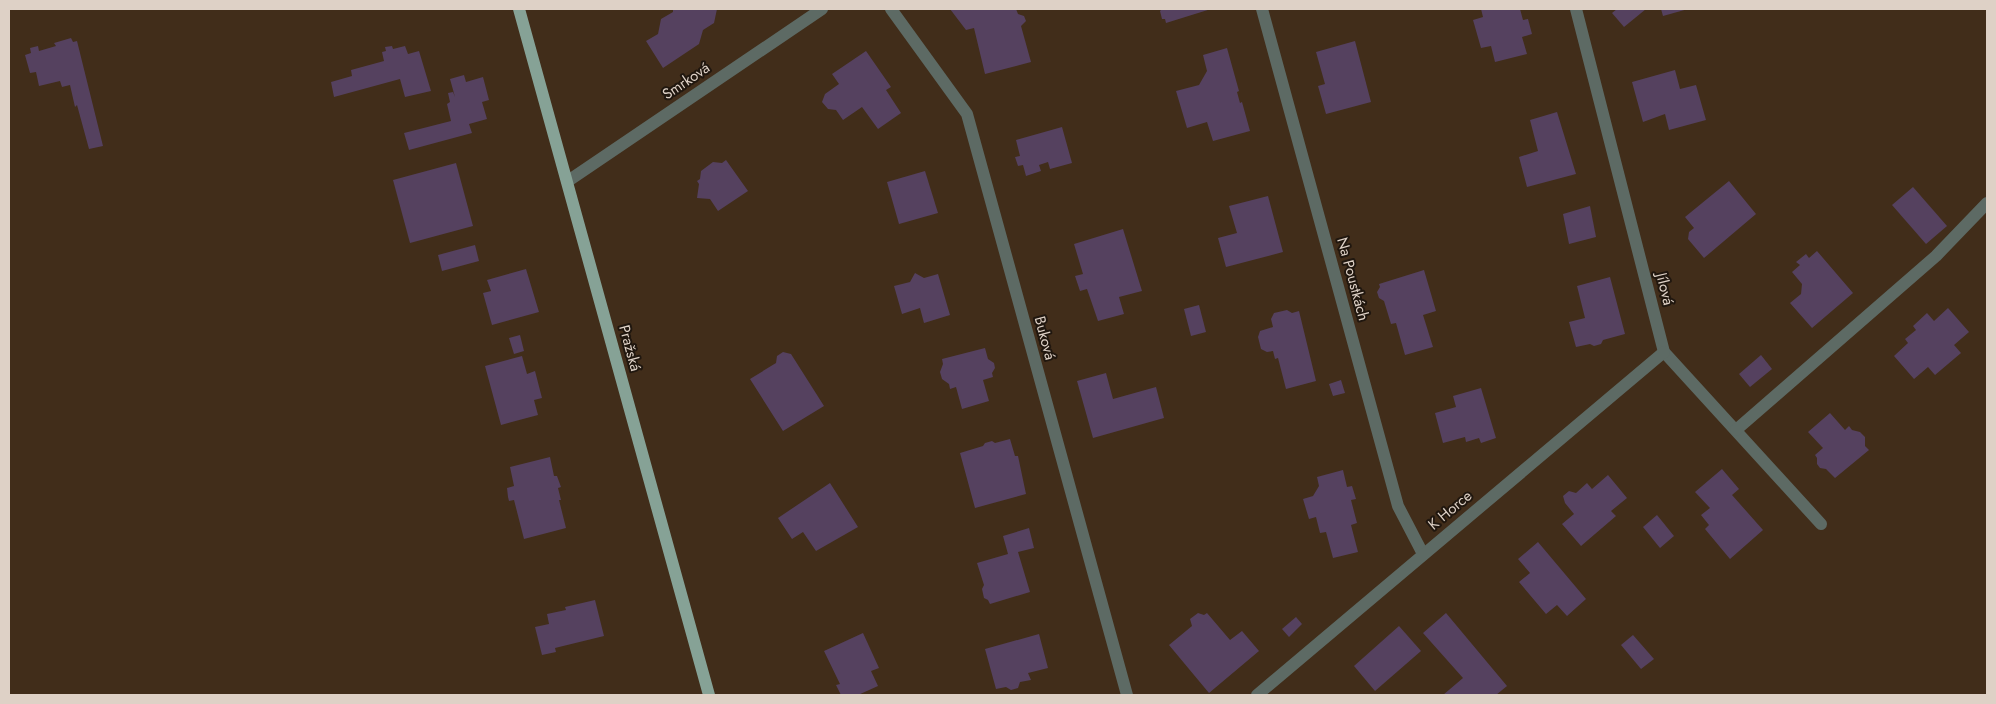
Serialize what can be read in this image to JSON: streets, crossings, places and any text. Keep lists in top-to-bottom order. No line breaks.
{"streets":{"main road":["Pražská"],"street":["Smrková","Na Poustkách","Jílová","Buková","K Horce"]},"crossings":[["Smrková","Pražská"],["Na Poustkách","K Horce"],["Jílová","K Horce"]]}
